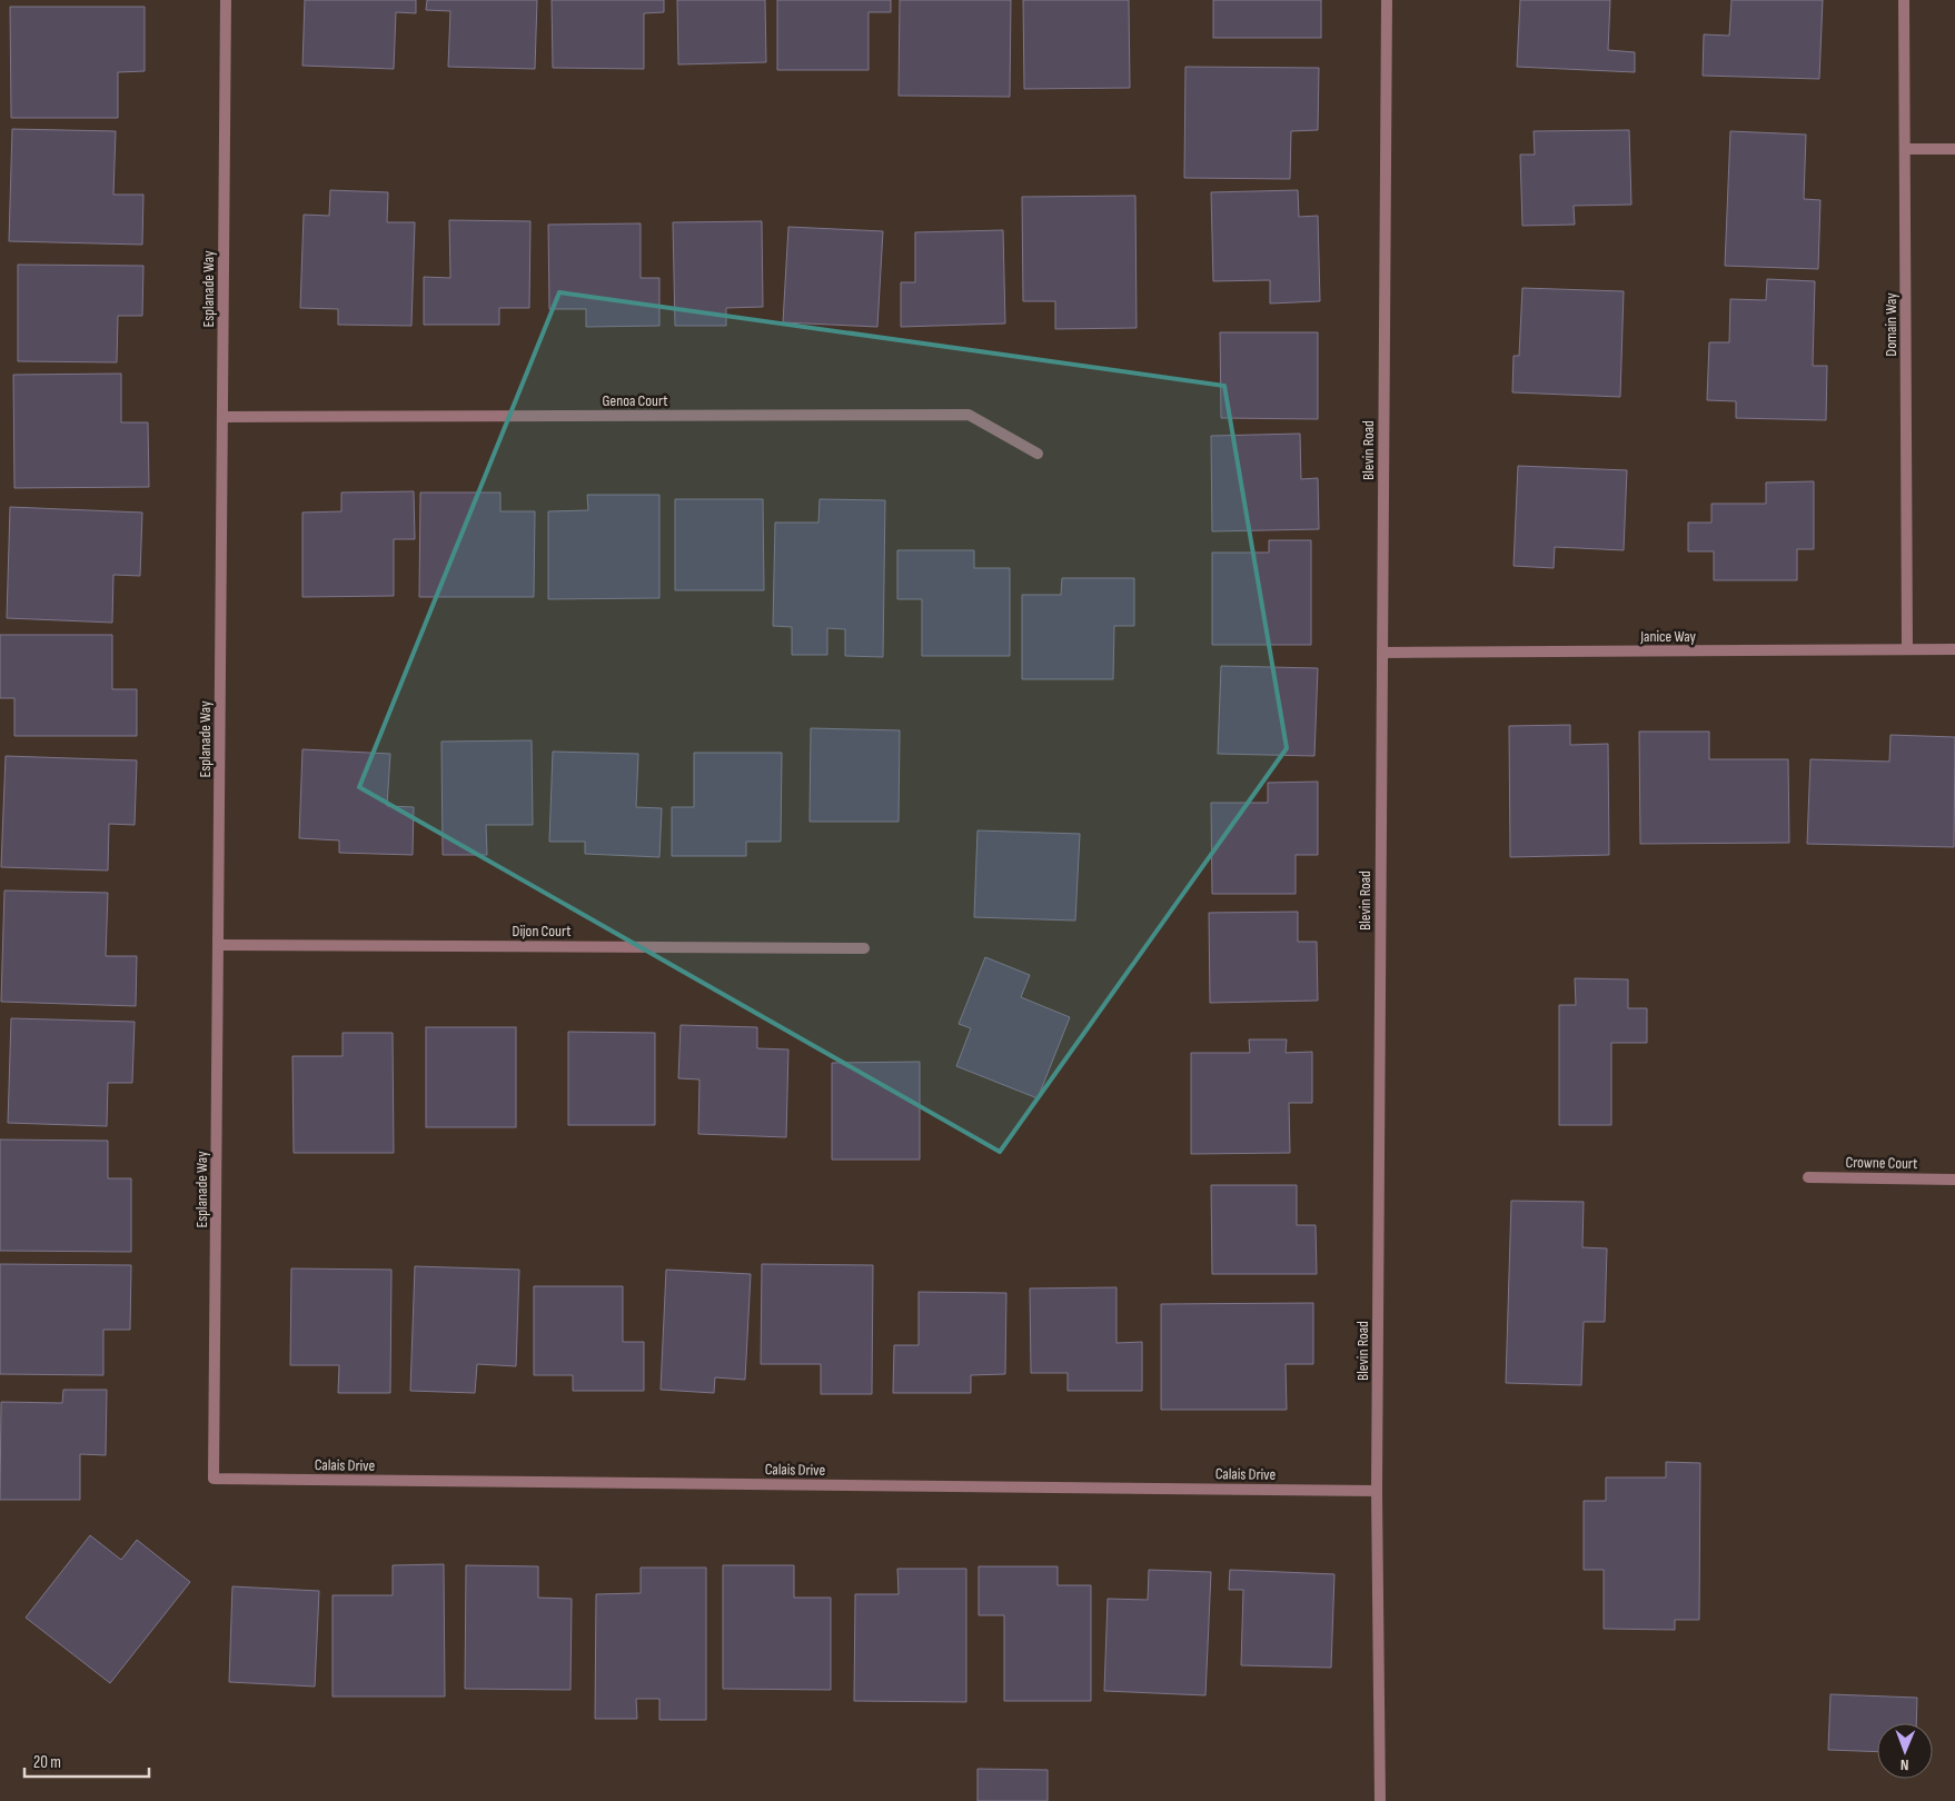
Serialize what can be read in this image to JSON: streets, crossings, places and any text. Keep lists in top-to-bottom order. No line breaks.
{"streets":{"street":["Esplanade Way","Domain Way","Genoa Court","Blevin Road","Janice Way","Dijon Court","Crowne Court","Calais Drive"]},"crossings":[["Esplanade Way","Genoa Court"],["Esplanade Way","Dijon Court"],["Esplanade Way","Calais Drive"],["Domain Way","Janice Way"],["Blevin Road","Janice Way"],["Blevin Road","Calais Drive"]],"scale_bar":"20 m","north":"bottom"}
